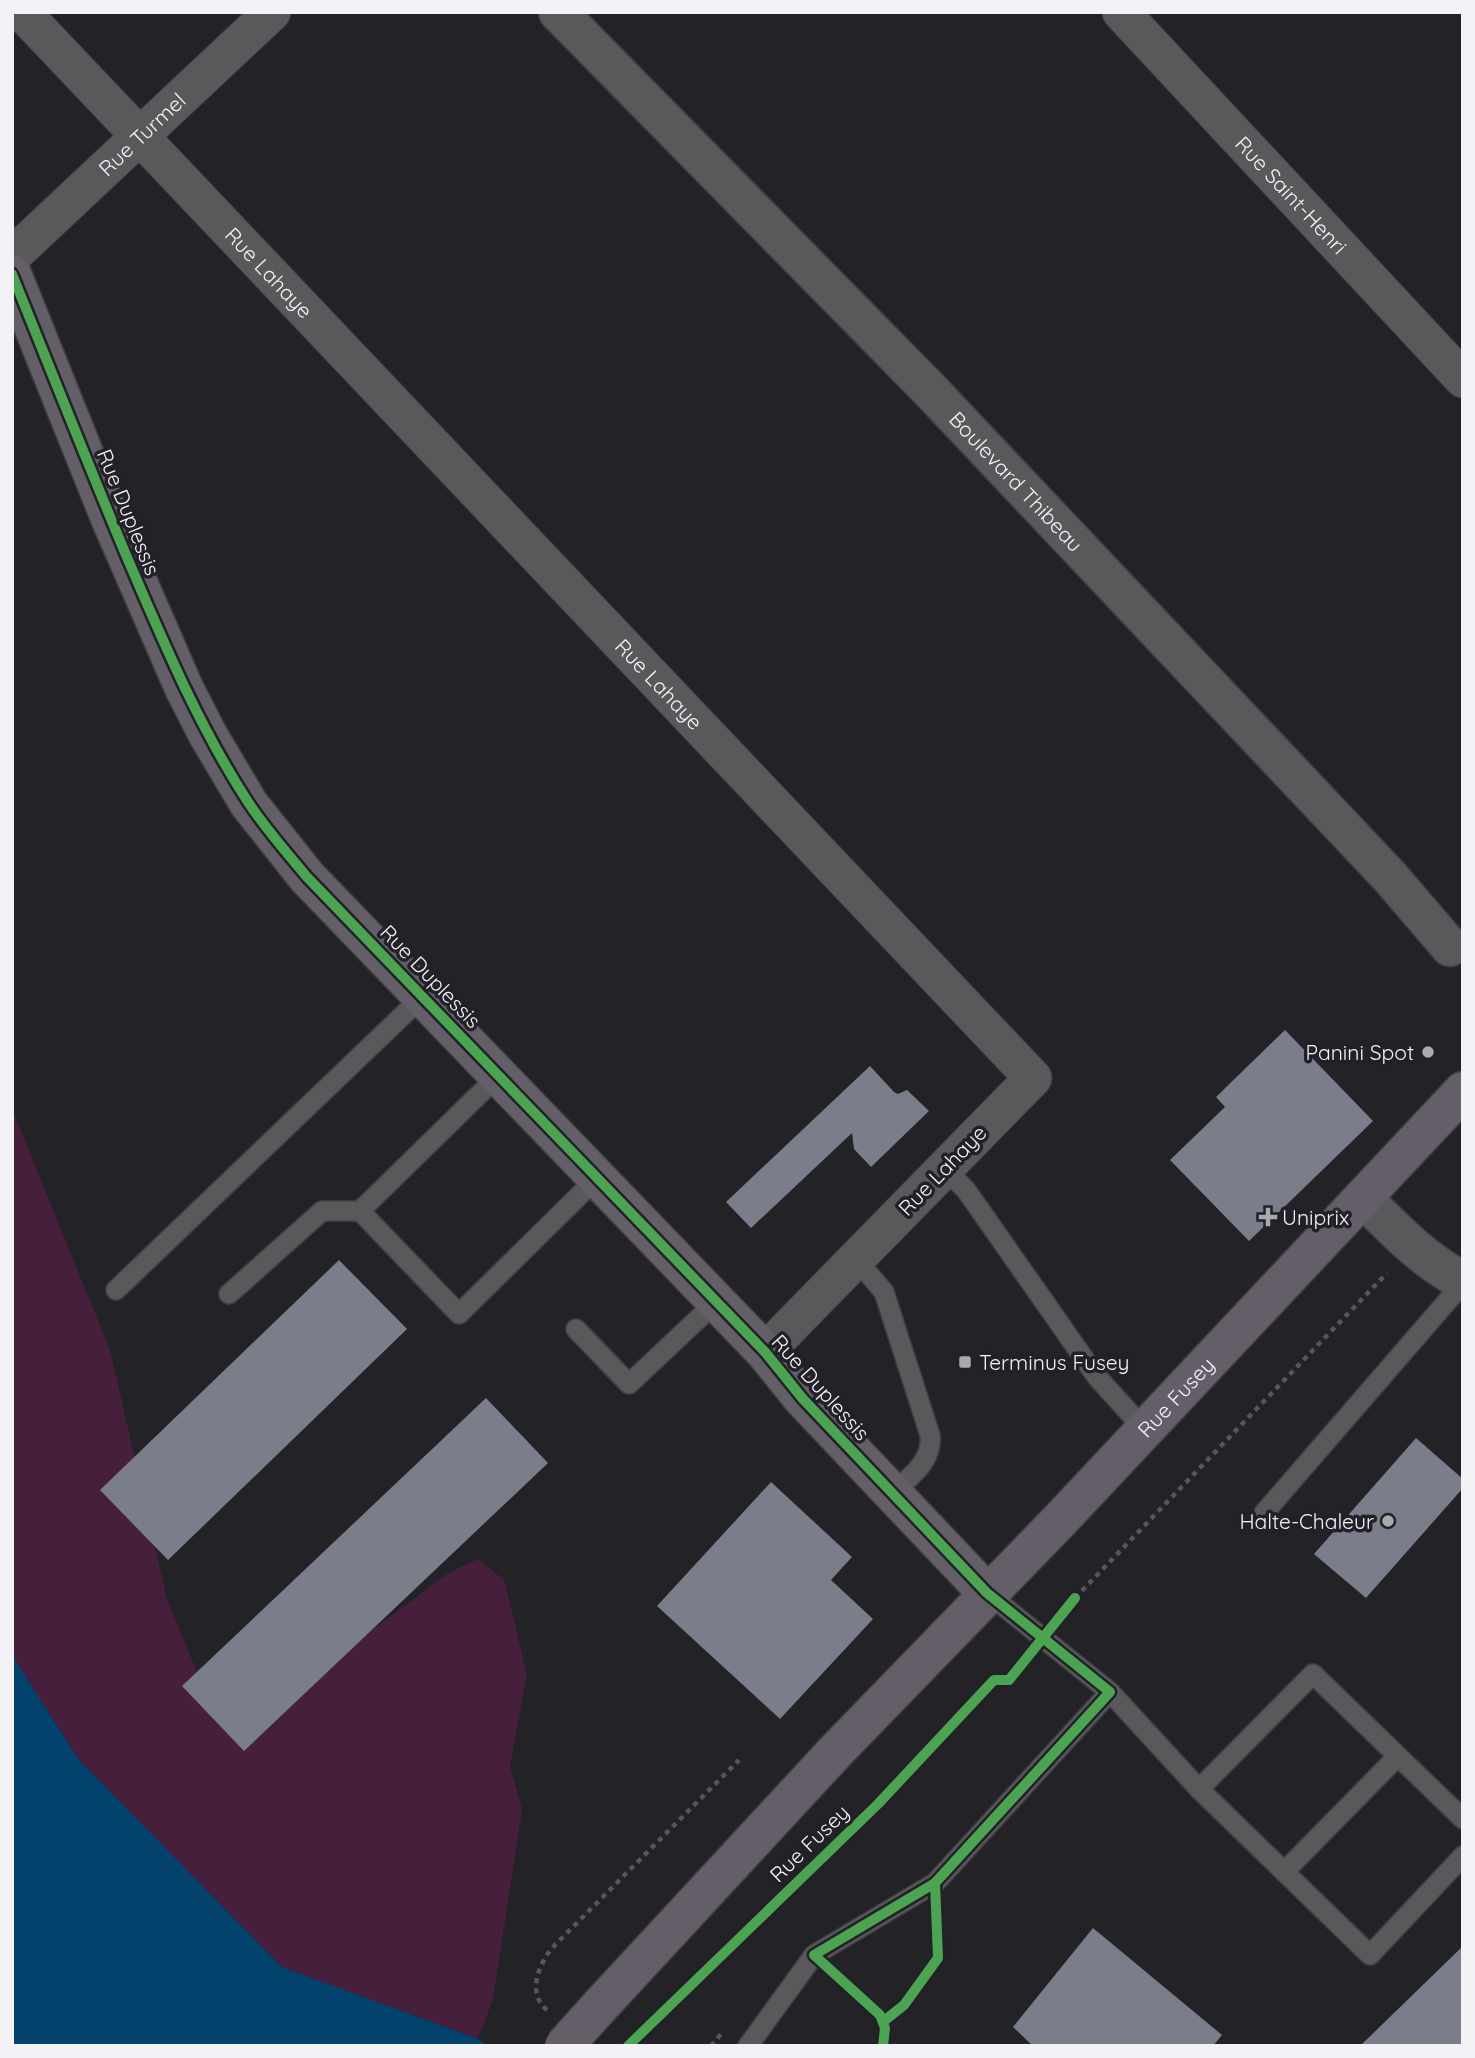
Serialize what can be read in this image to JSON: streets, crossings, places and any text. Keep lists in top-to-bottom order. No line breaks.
{"streets":{"main road":["Rue Duplessis","Rue Fusey"],"street":["Rue Turmel","Rue Saint-Henri","Rue Lahaye","Boulevard Thibeau"]},"crossings":[["Rue Turmel","Rue Lahaye"],["Rue Lahaye","Rue Duplessis"],["Rue Duplessis","Rue Fusey"]],"places":{"other":["Panini Spot","Halte-Chaleur"],"health":["Uniprix"],"transit":["Terminus Fusey"]}}
